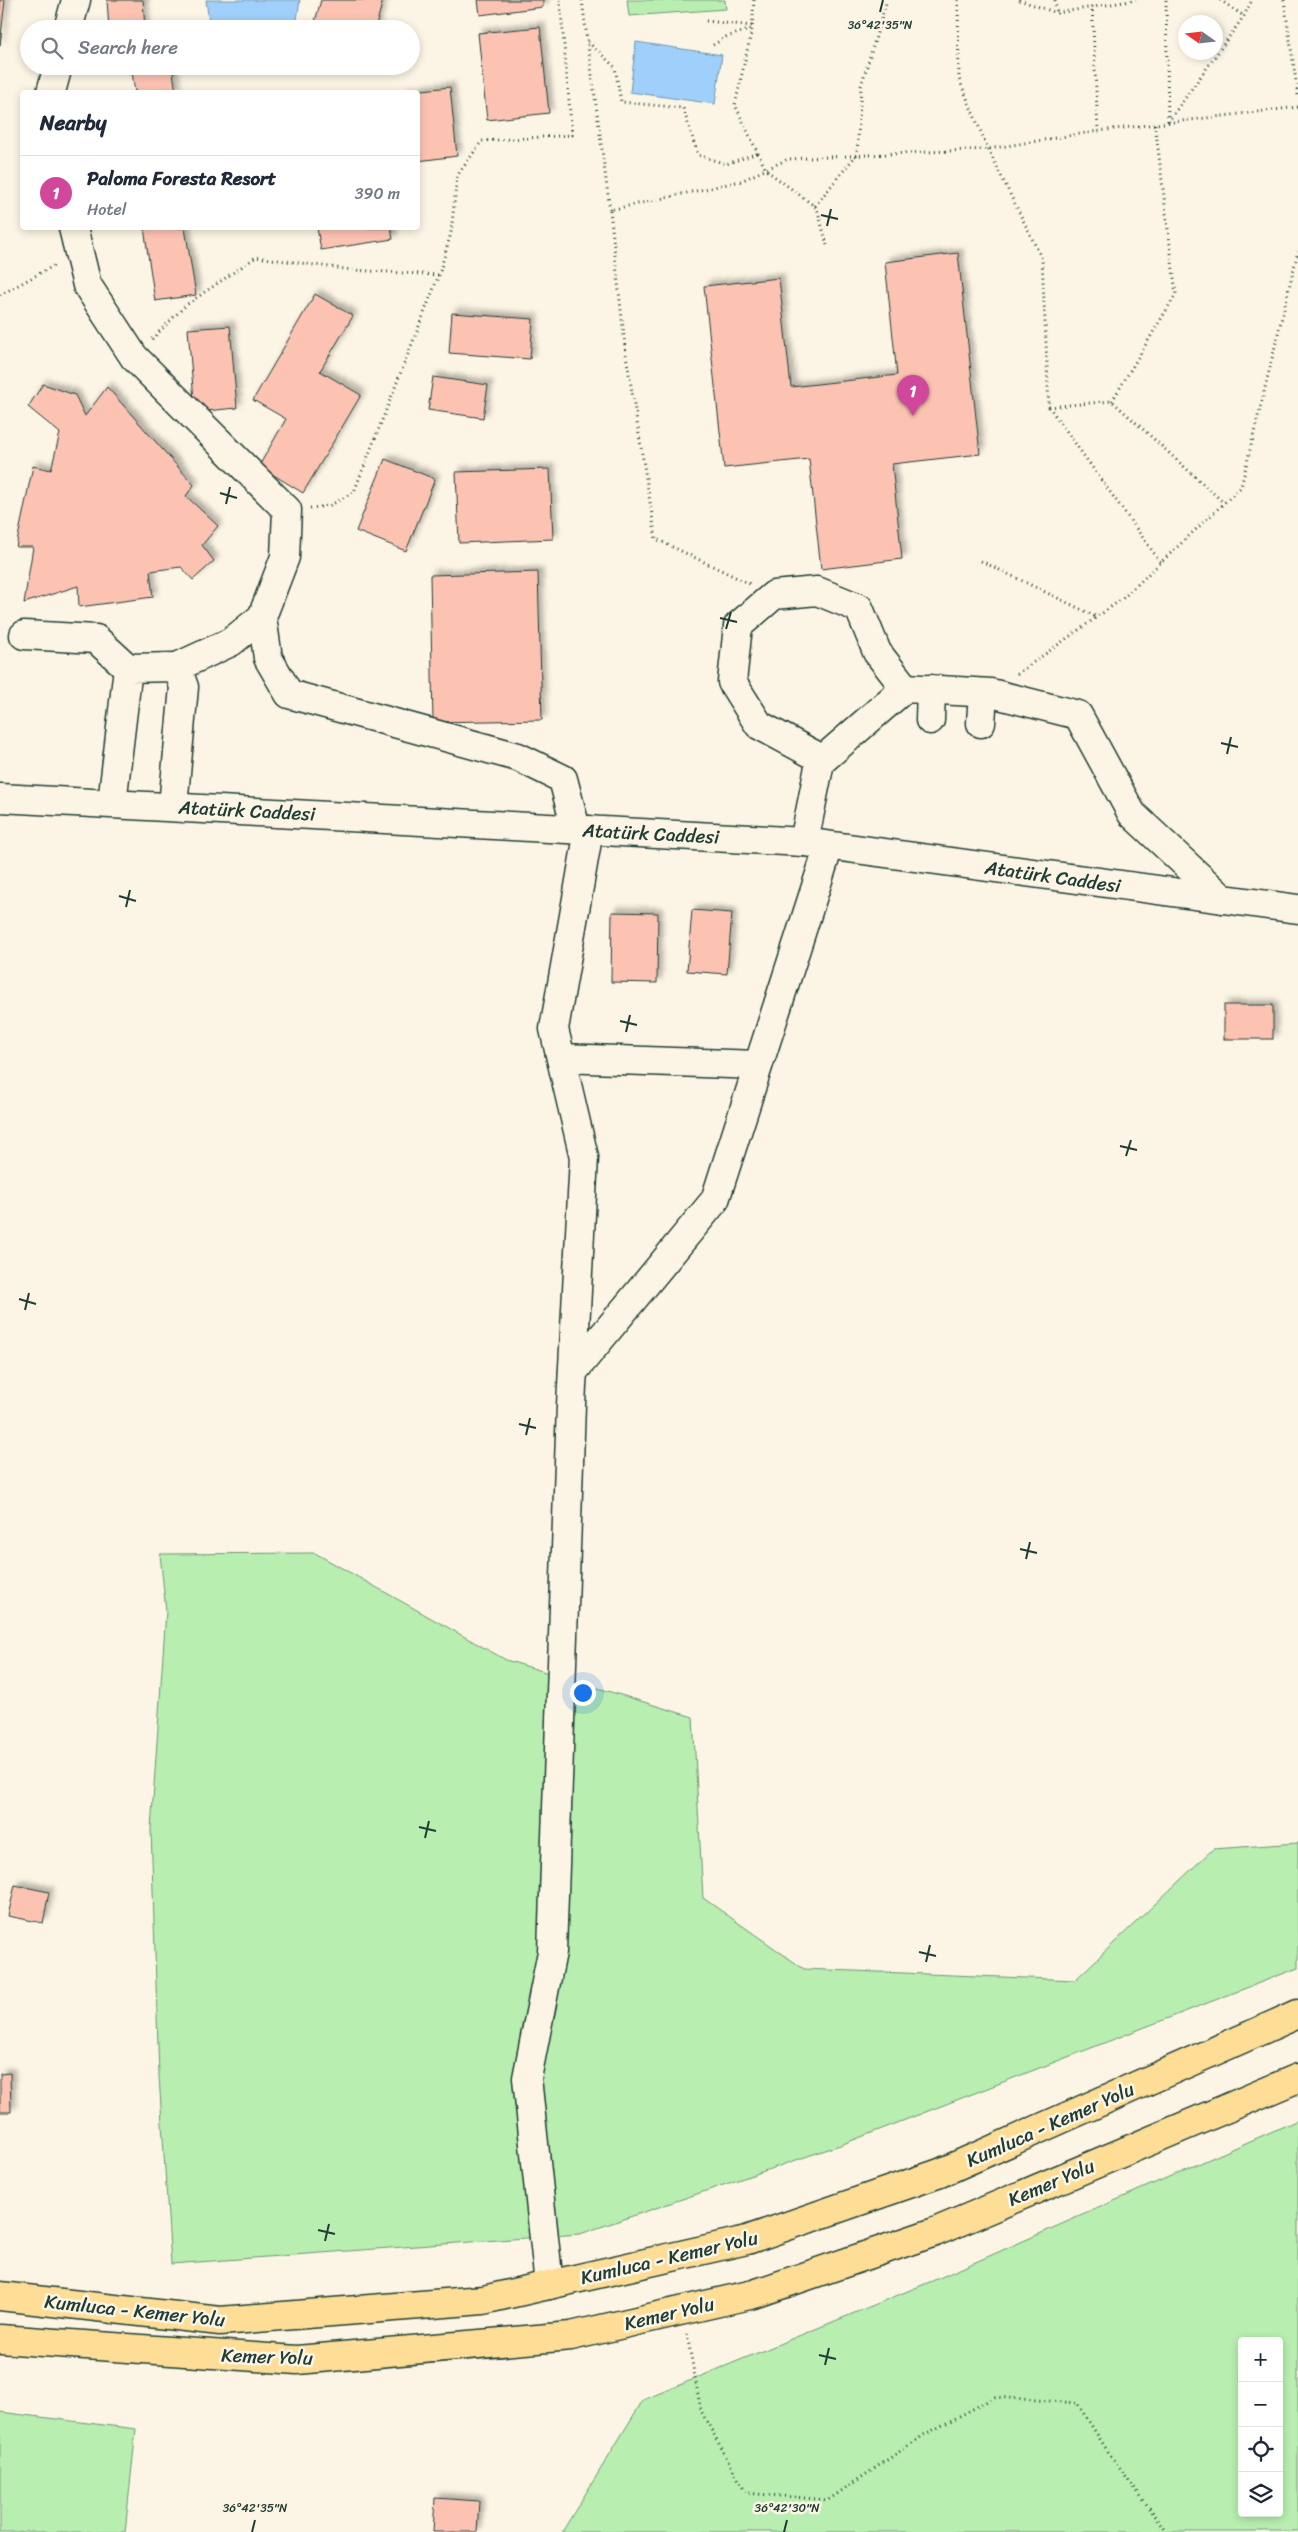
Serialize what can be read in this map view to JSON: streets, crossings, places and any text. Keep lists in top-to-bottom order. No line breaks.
{"streets":{"highway":["Kumluca - Kemer Yolu","Kemer Yolu"],"street":["Atatürk Caddesi"]},"north":"left","page":{"search":"Search here","heading":"Nearby","list":[{"mark":"1","name":"Paloma Foresta Resort","note":"Hotel","value":"390 m"}],"pins":"1","map_buttons":["+","−"]},"coordinates":["36°42'35\"N","36°42'30\"N"]}
